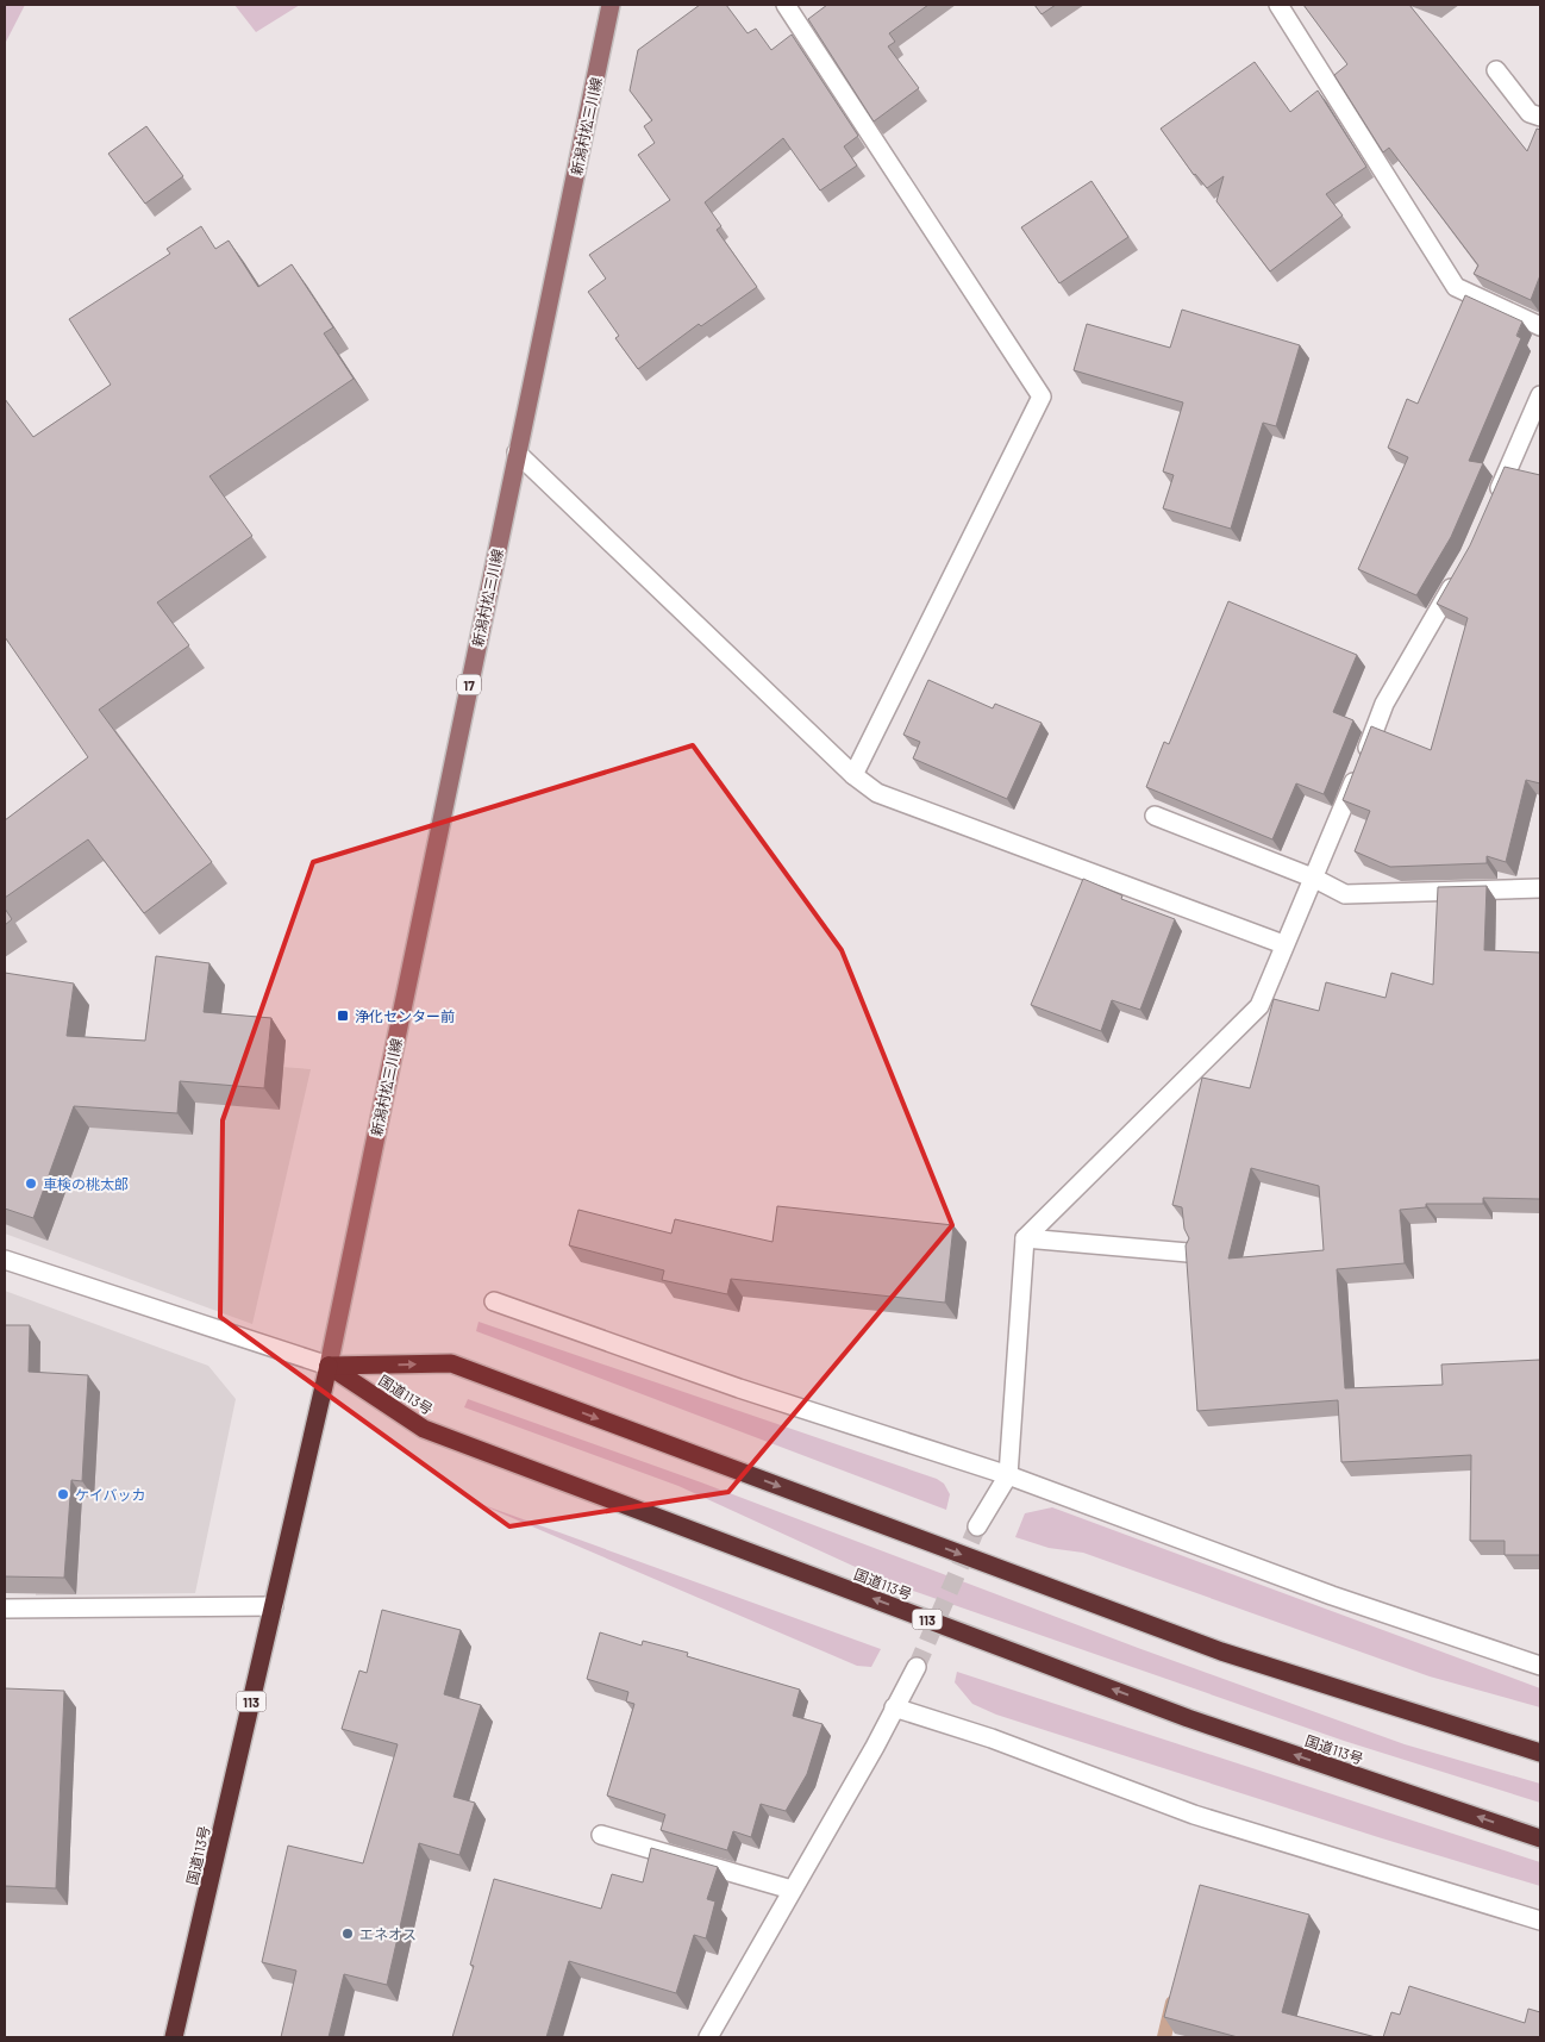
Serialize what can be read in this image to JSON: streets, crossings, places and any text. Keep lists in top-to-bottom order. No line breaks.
{"streets":{"highway":["国道113号","113"],"main road":["新潟村松三川線","17"]},"crossings":[["新潟村松三川線","国道113号"]],"places":{"transit":["浄化センター前"],"other":["車検の桃太郎","ケイバッカ","エネオス"]}}
